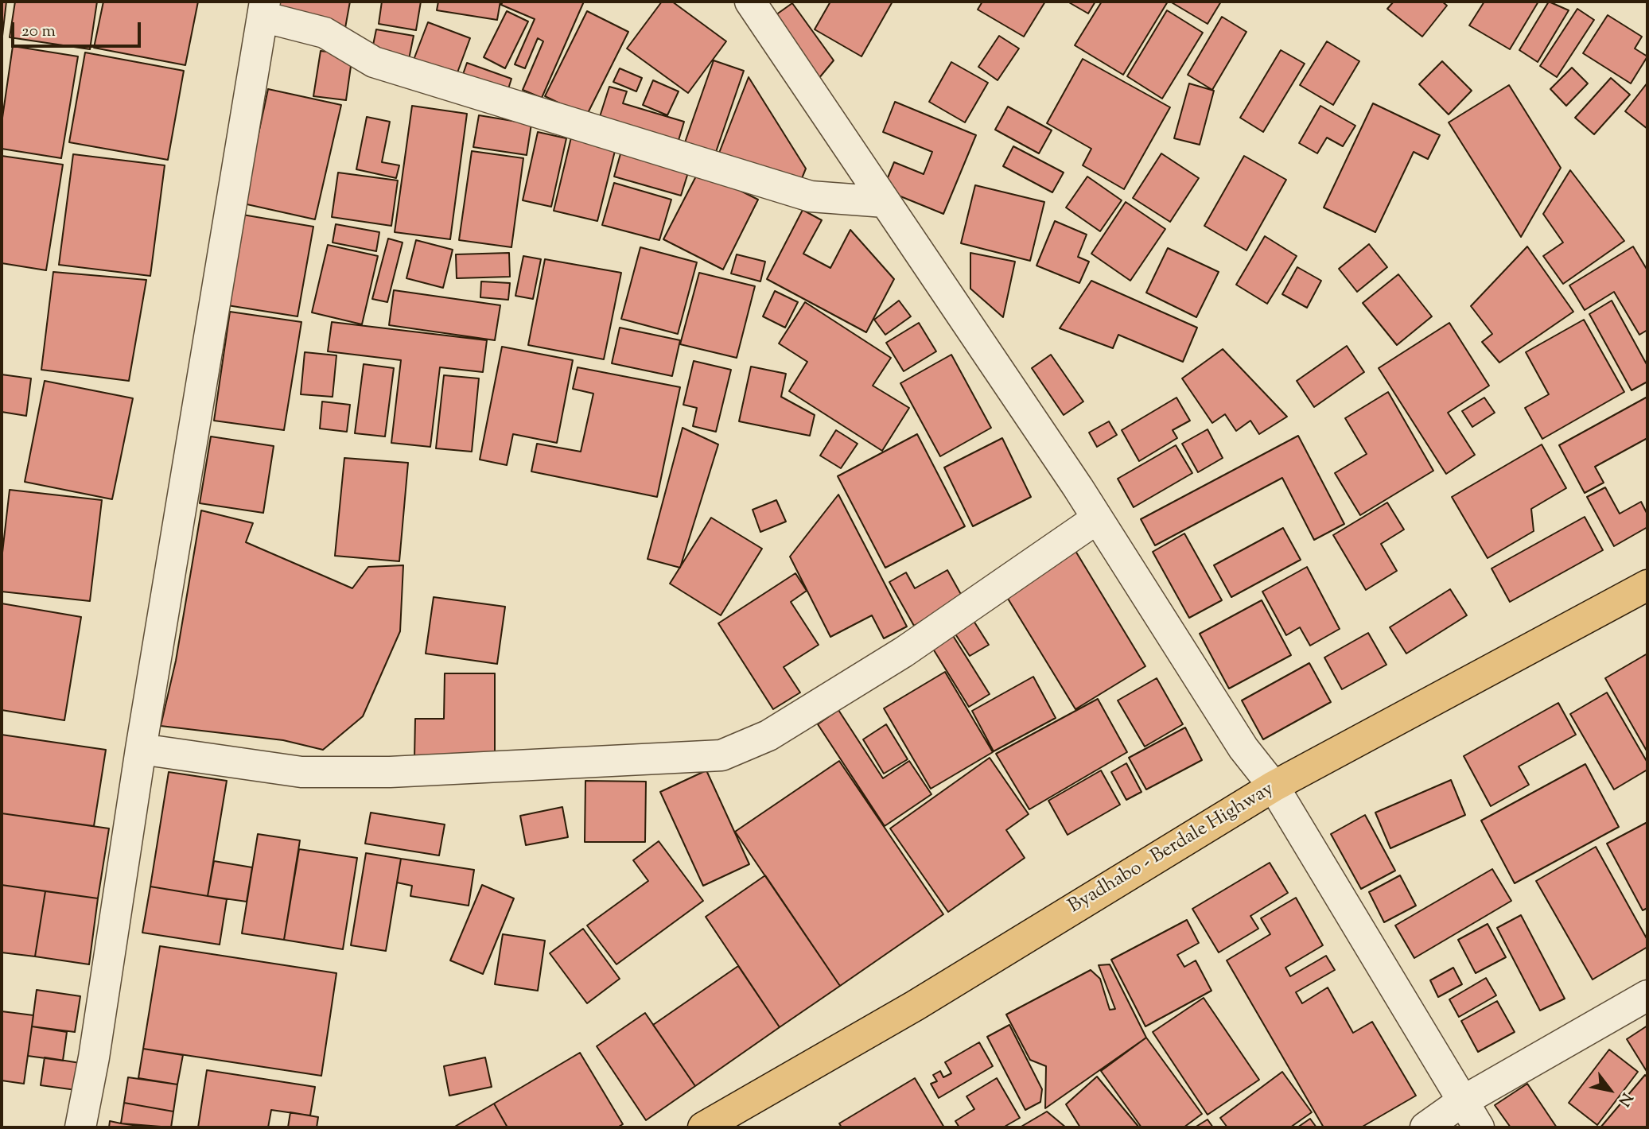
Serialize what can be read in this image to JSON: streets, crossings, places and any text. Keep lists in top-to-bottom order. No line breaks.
{"streets":{"main road":["Byadhabo - Berdale Highway"]},"scale_bar":"20 m","north":"bottom right"}
